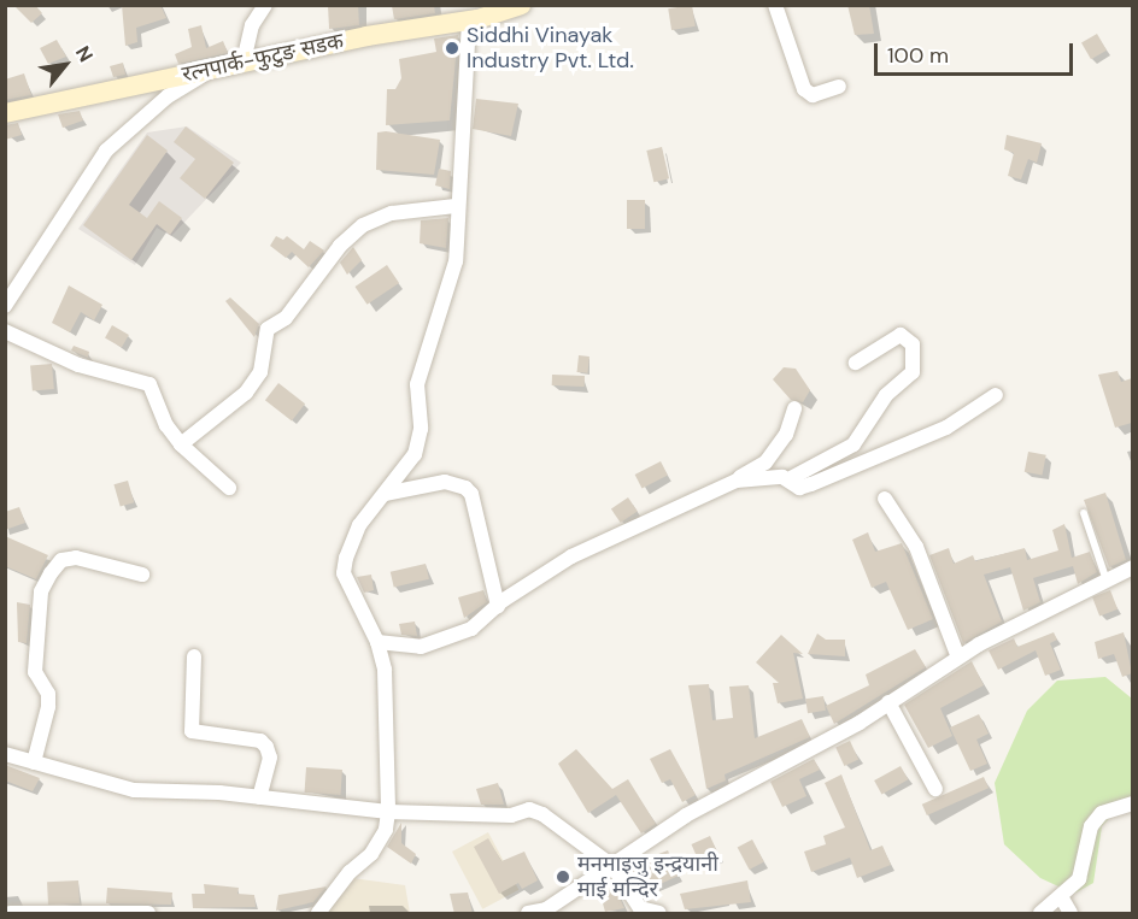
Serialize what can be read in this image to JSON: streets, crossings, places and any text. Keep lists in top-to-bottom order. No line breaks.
{"streets":{"street":["रत्नपार्क-फुटुङ सडक"]},"places":["Siddhi Vinayak Industry Pvt. Ltd.","मनमाइजु इन्द्रयानी माई मन्दिर"],"scale_bar":"100 m","north":"top right"}
